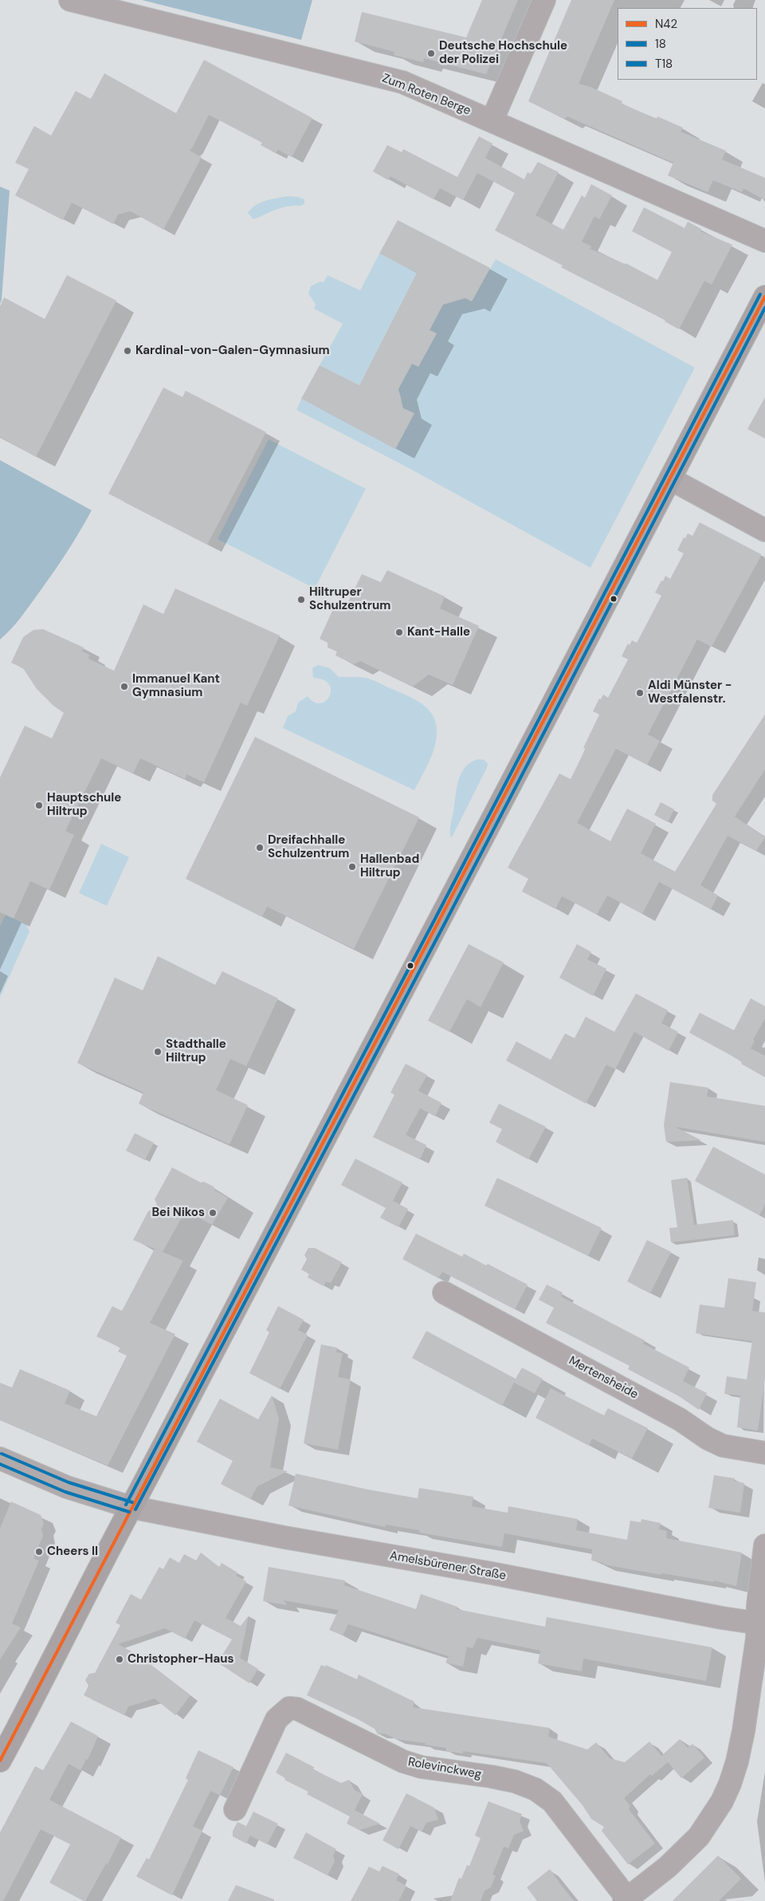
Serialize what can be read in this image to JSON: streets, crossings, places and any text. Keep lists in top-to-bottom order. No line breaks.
{"streets":{"street":["Zum Roten Berge","Mertensheide","Amelsbürener Straße","Rolevinckweg"]},"places":["Deutsche Hochschule der Polizei","Kardinal-von-Galen-Gymnasium","Hiltruper Schulzentrum","Kant-Halle","Immanuel Kant Gymnasium","Aldi Münster - Westfalenstr.","Hauptschule Hiltrup","Dreifachhalle Schulzentrum","Hallenbad Hiltrup","Stadthalle Hiltrup","Bei Nikos","Cheers II","Christopher-Haus"],"lines":["transit line T18","transit line N42","transit line 18"],"legend":["N42","18","T18"]}
